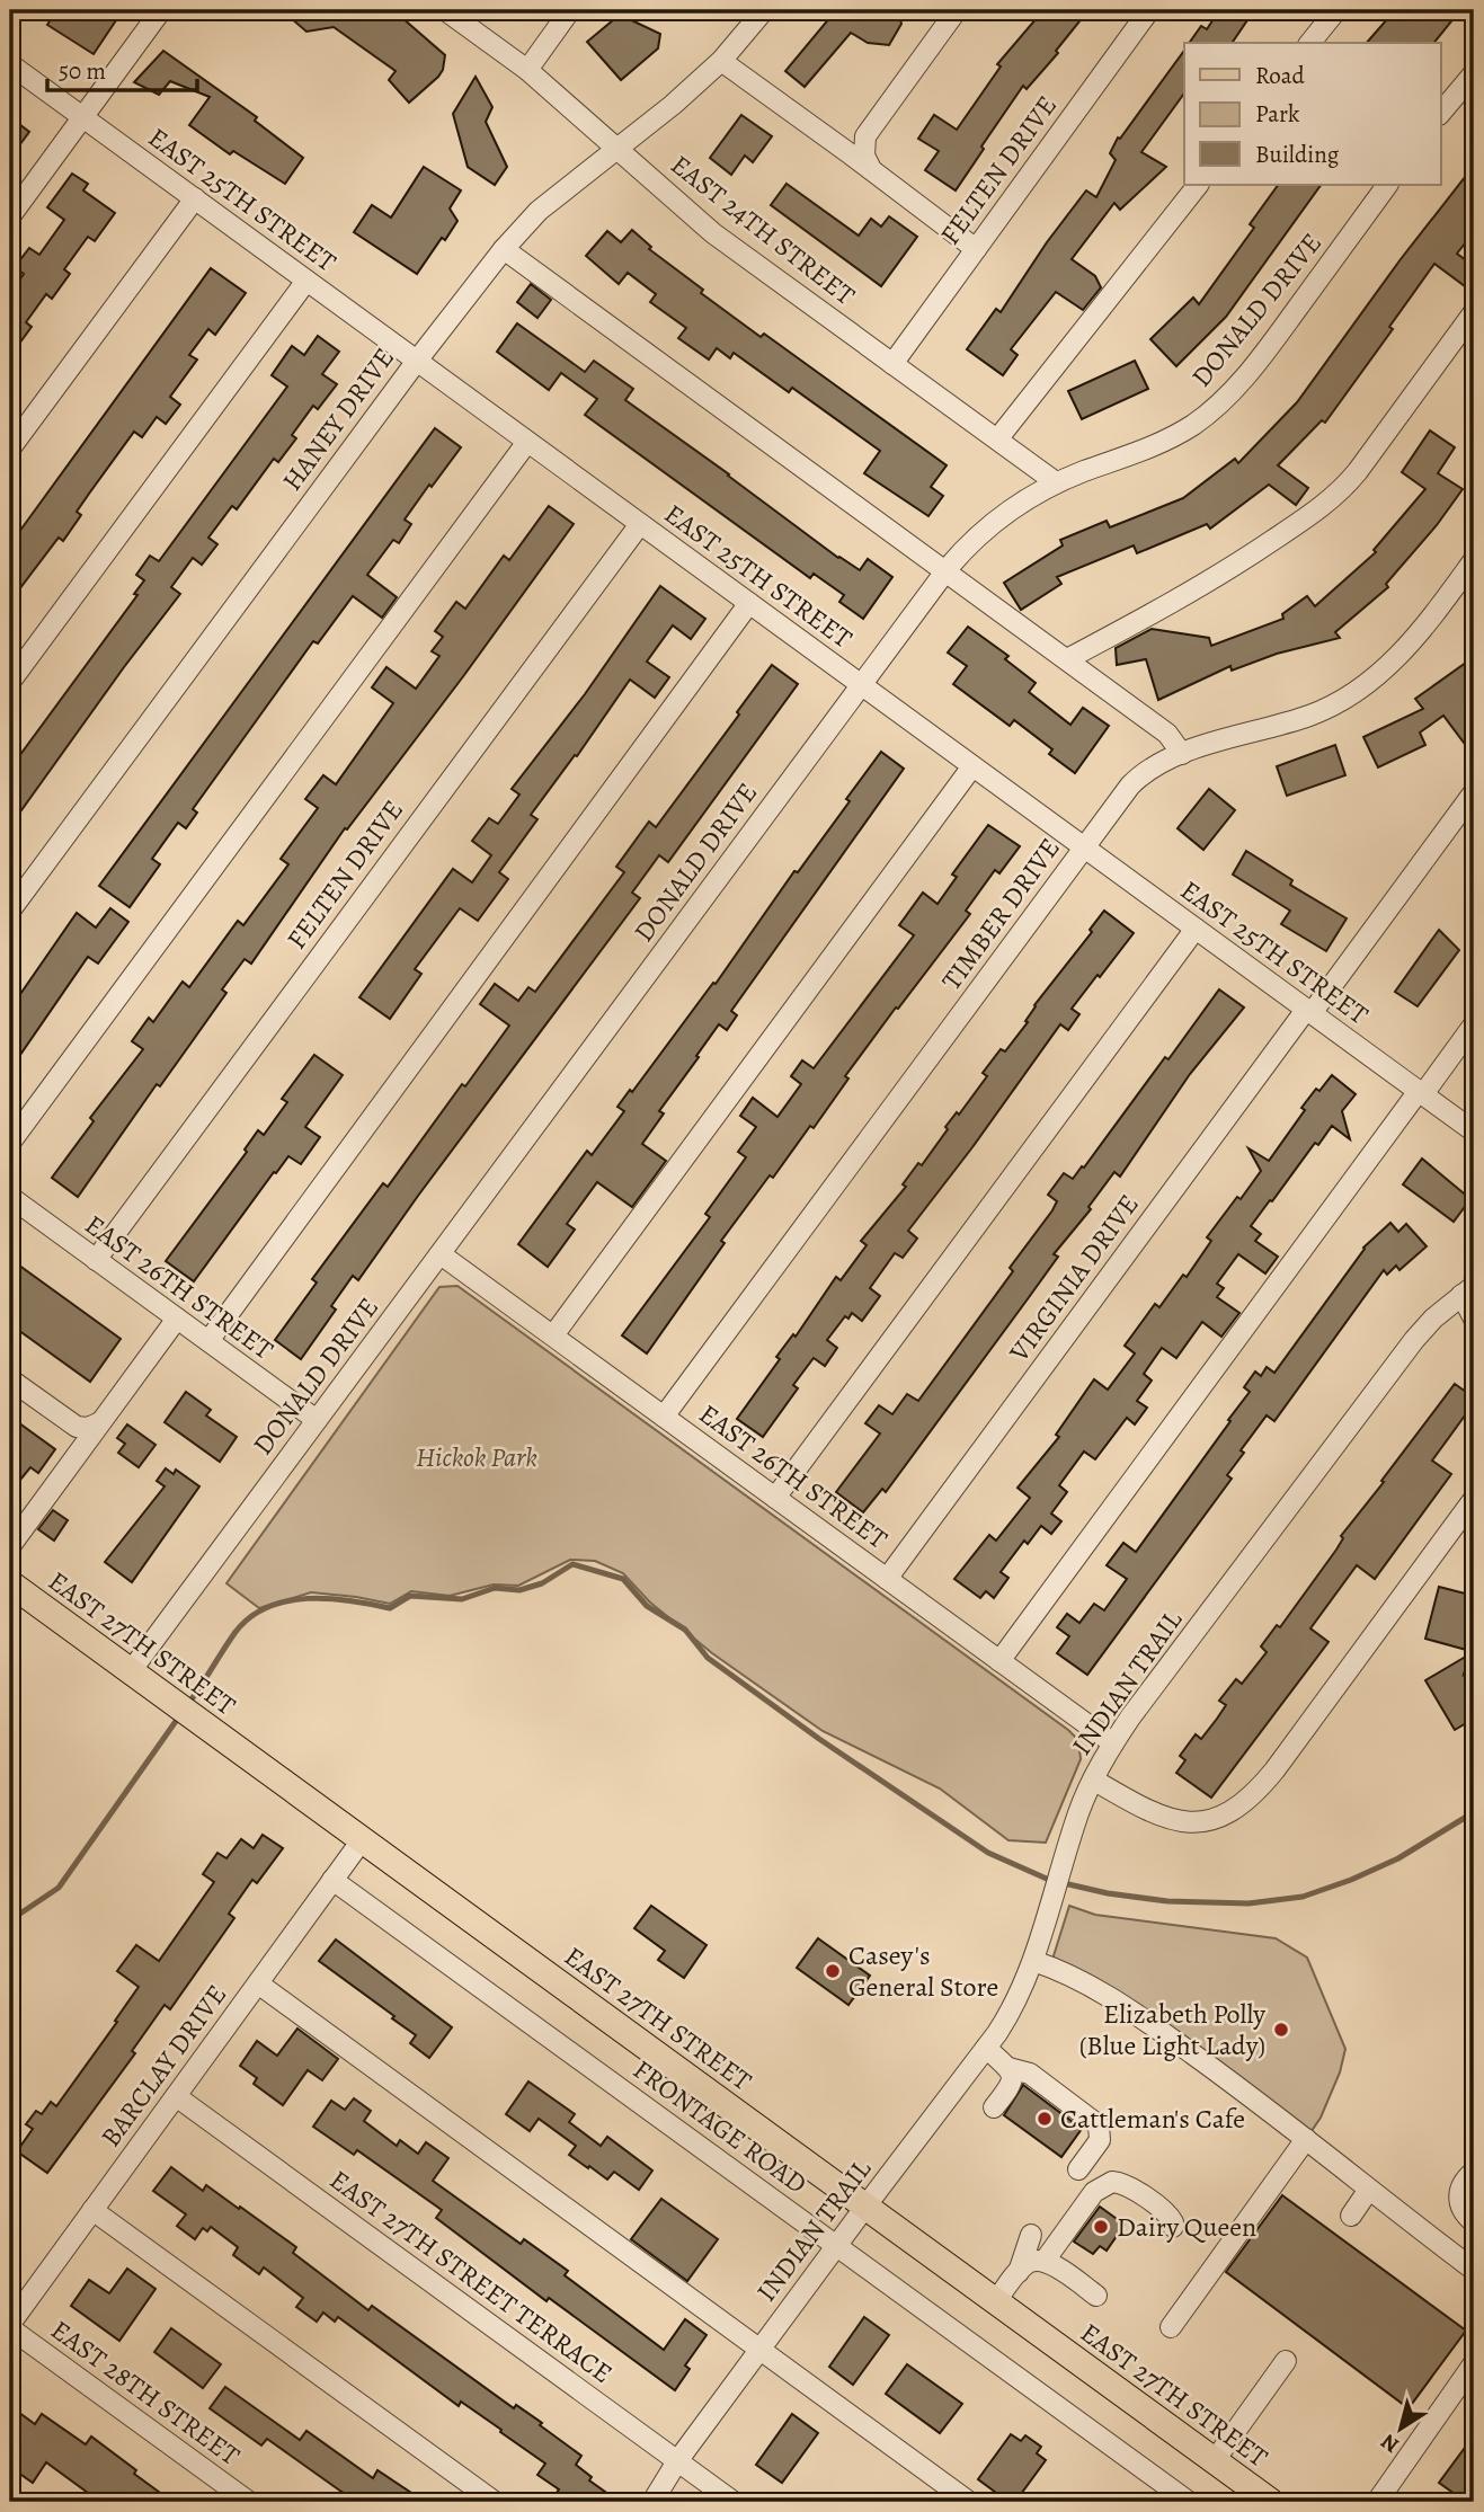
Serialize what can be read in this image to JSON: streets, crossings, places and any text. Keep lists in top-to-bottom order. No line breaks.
{"streets":{"main road":["EAST 27TH STREET"],"street":["FELTEN DRIVE","EAST 25TH STREET","EAST 24TH STREET","DONALD DRIVE","HANEY DRIVE","TIMBER DRIVE","VIRGINIA DRIVE","EAST 26TH STREET","INDIAN TRAIL","BARCLAY DRIVE","FRONTAGE ROAD","EAST 27TH STREET TERRACE","EAST 28TH STREET"]},"crossings":[["FELTEN DRIVE","EAST 25TH STREET"],["FELTEN DRIVE","EAST 24TH STREET"],["FELTEN DRIVE","EAST 26TH STREET"],["EAST 25TH STREET","DONALD DRIVE"],["EAST 25TH STREET","HANEY DRIVE"],["EAST 25TH STREET","TIMBER DRIVE"],["EAST 25TH STREET","VIRGINIA DRIVE"],["EAST 24TH STREET","DONALD DRIVE"],["EAST 24TH STREET","HANEY DRIVE"],["DONALD DRIVE","EAST 26TH STREET"],["DONALD DRIVE","EAST 27TH STREET"],["TIMBER DRIVE","EAST 26TH STREET"],["VIRGINIA DRIVE","EAST 26TH STREET"],["EAST 26TH STREET","INDIAN TRAIL"],["EAST 27TH STREET","INDIAN TRAIL"],["EAST 27TH STREET","BARCLAY DRIVE"],["INDIAN TRAIL","FRONTAGE ROAD"],["INDIAN TRAIL","EAST 27TH STREET TERRACE"],["BARCLAY DRIVE","FRONTAGE ROAD"],["BARCLAY DRIVE","EAST 27TH STREET TERRACE"],["BARCLAY DRIVE","EAST 28TH STREET"]],"parks":["Hickok Park"],"places":["Casey's General Store","Elizabeth Polly (Blue Light Lady)","Cattleman's Cafe","Dairy Queen"],"legend":["Road","Park","Building"],"scale_bar":"50 m","north":"bottom left"}
